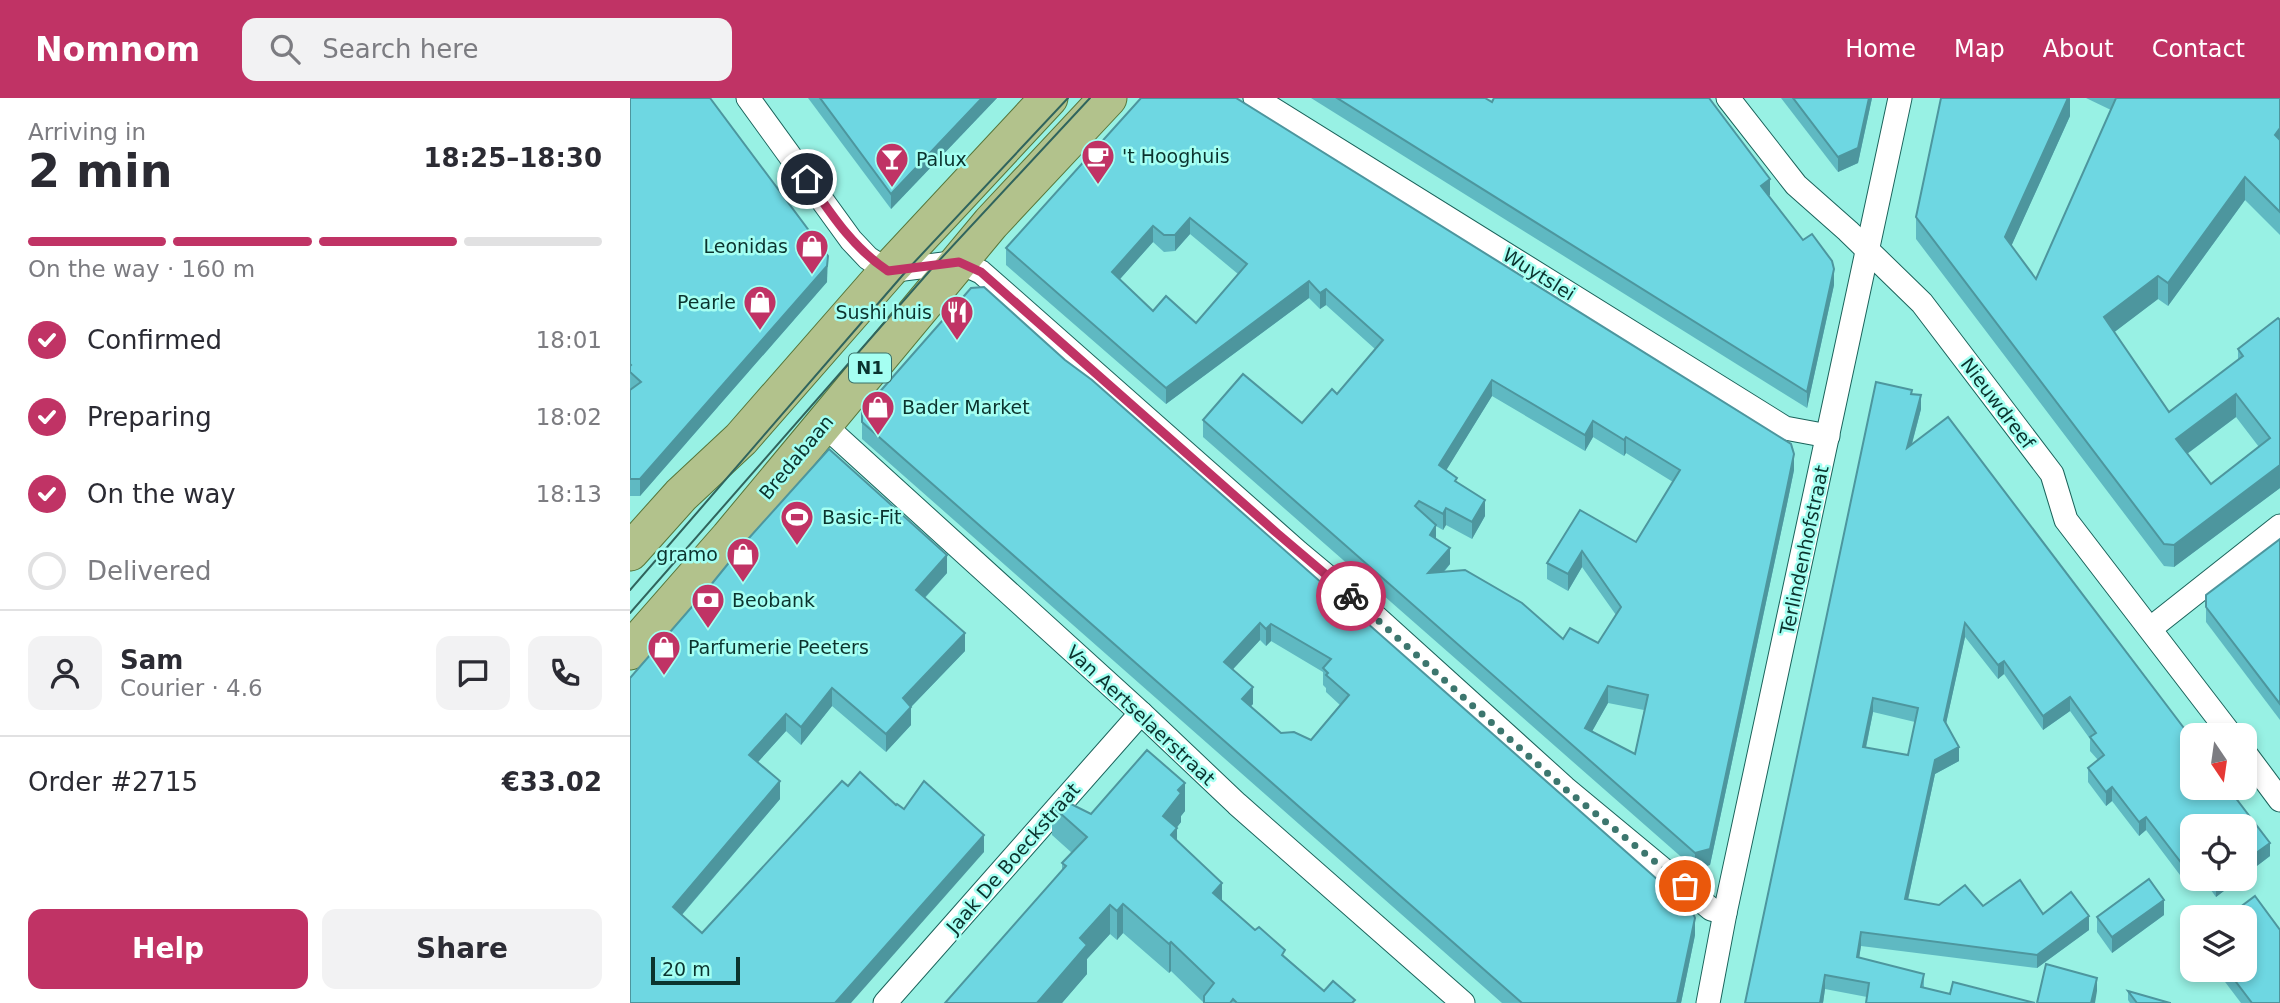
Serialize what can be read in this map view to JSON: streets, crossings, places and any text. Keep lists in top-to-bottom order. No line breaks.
{"streets":{"main road":["N1","Bredabaan"],"street":["Wuytslei","Nieuwdreef","Terlindenhofstraat","Van Aertselaerstraat","Jaak De Boeckstraat"]},"crossings":[["Wuytslei","Terlindenhofstraat"],["Nieuwdreef","Terlindenhofstraat"],["Bredabaan","Van Aertselaerstraat"],["Van Aertselaerstraat","Jaak De Boeckstraat"]],"places":{"cafe":["'t Hooghuis"],"bar":["Palux"],"shop":["Leonidas","Pearle","Bader Market","gramo","Parfumerie Peeters"],"restaurant":["Sushi huis"],"sports":["Basic-Fit"],"bank":["Beobank"]},"scale_bar":"20 m","north":"bottom","page":{"header":"Nomnom","search":"Search here","nav":["Home","Map","About","Contact"],"heading":["2 min","Arriving in","18:25–18:30"],"panel":["Sam","Courier · 4.6","Order #2715","€33.02"],"bar":"On the way · 160 m","list":[["Confirmed","18:01"],["Preparing","18:02"],["On the way","18:13"],"Delivered"],"buttons":["Help","Share"],"scale":"20 m"}}
